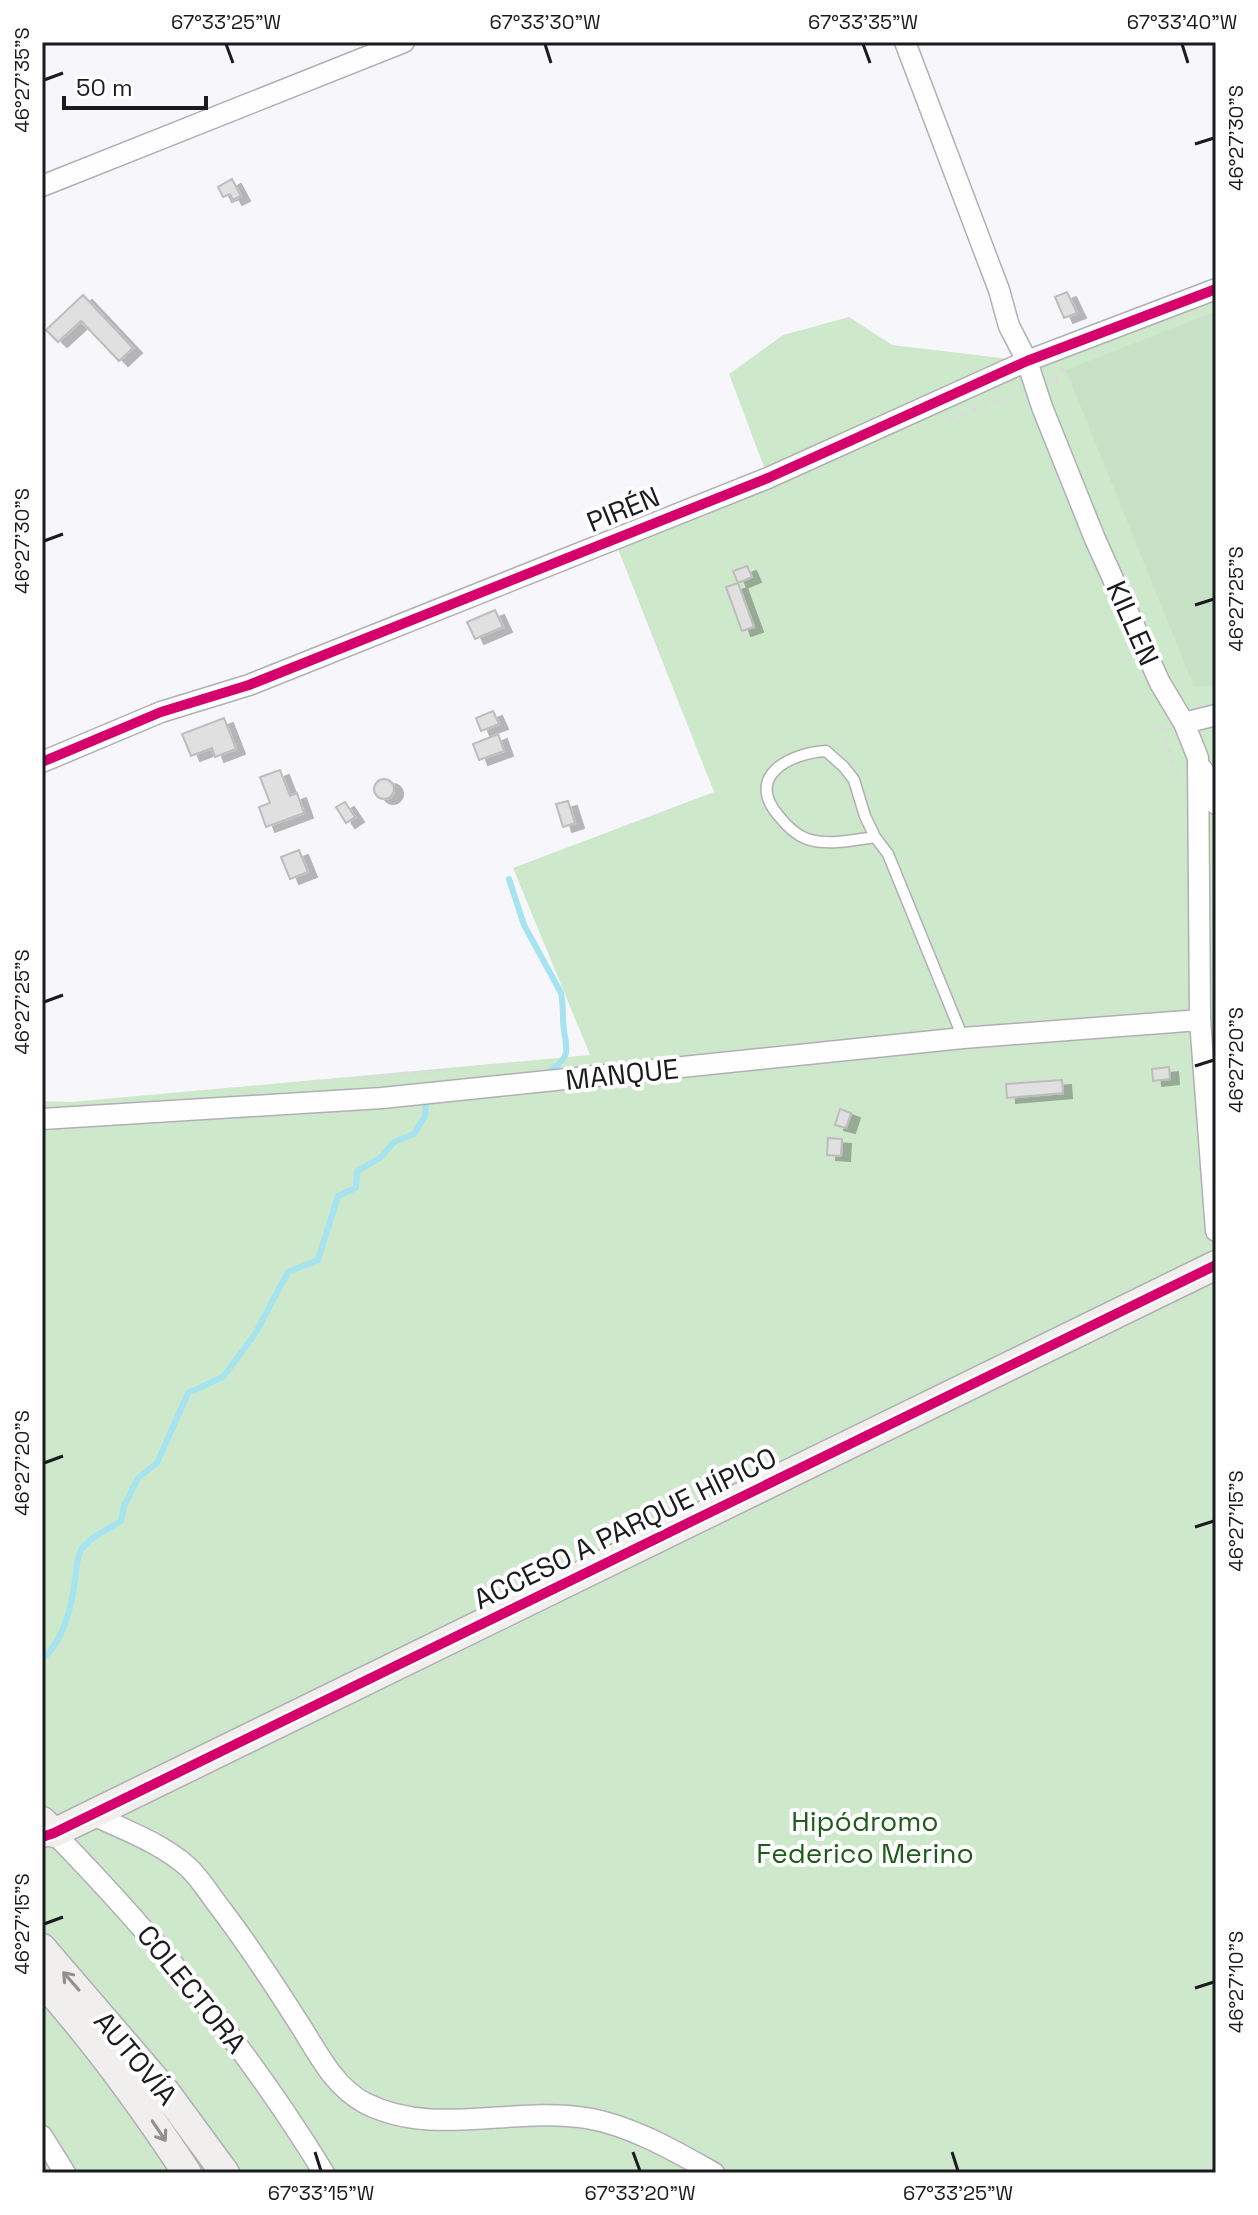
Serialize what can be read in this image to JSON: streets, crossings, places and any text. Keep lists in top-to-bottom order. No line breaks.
{"streets":{"street":["PIRÉN","KILLEN","MANQUE","ACCESO A PARQUE HÍPICO","COLECTORA","AUTOVÍA"]},"crossings":[["PIRÉN","KILLEN"],["KILLEN","MANQUE"],["ACCESO A PARQUE HÍPICO","COLECTORA"]],"parks":["Hipódromo Federico Merino"],"scale_bar":"50 m","coordinates":["67°33'25\"W","67°33'30\"W","67°33'35\"W","67°33'40\"W","46°27'35\"S","46°27'30\"S","46°27'25\"S","46°27'20\"S","46°27'15\"S","46°27'10\"S","67°33'15\"W","67°33'20\"W"]}
